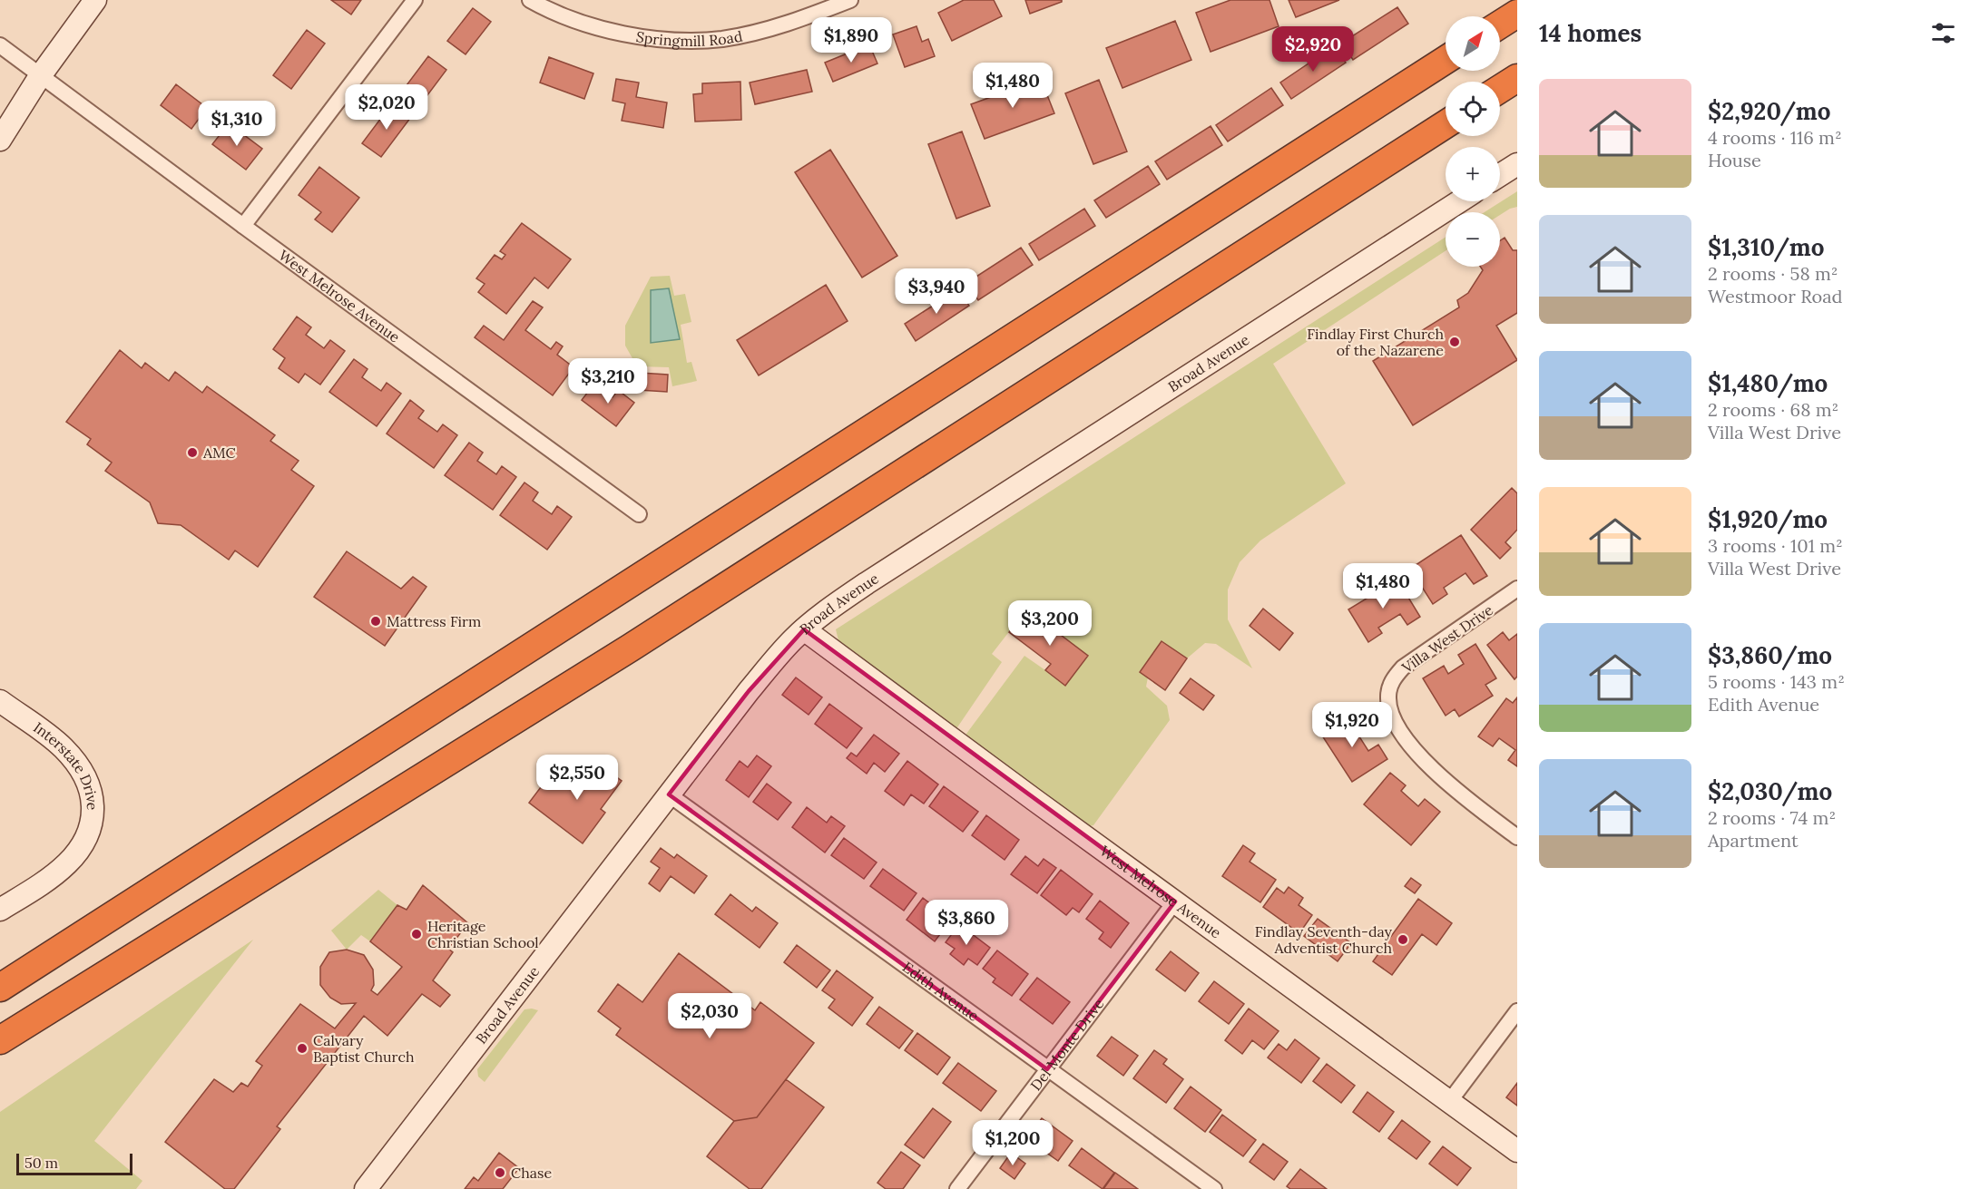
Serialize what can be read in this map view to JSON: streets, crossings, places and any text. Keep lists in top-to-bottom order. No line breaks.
{"streets":{"main road":["West Melrose Avenue","Broad Avenue","Interstate Drive"],"street":["Springmill Road","Villa West Drive","Edith Avenue","Del Monte Drive"]},"crossings":[["West Melrose Avenue","Broad Avenue"],["West Melrose Avenue","Del Monte Drive"],["Broad Avenue","Edith Avenue"],["Edith Avenue","Del Monte Drive"]],"places":["Findlay First Church of the Nazarene","AMC","Mattress Firm","Heritage Christian School","Findlay Seventh-day Adventist Church","Calvary Baptist Church","Chase"],"scale_bar":"50 m","north":"top right","page":{"heading":"14 homes","map_buttons":["+","−"],"price":["$1,890","$2,920","$1,480","$2,020","$1,310","$3,940","$3,210","$1,480","$3,200","$1,920","$2,550","$3,860","$2,030","$1,200"],"list":[{"name":"$2,920/mo","note":"4 rooms · 116 m² · House"},{"name":"$1,310/mo","note":"2 rooms · 58 m² · Westmoor Road"},{"name":"$1,480/mo","note":"2 rooms · 68 m² · Villa West Drive"},{"name":"$1,920/mo","note":"3 rooms · 101 m² · Villa West Drive"},{"name":"$3,860/mo","note":"5 rooms · 143 m² · Edith Avenue"},{"name":"$2,030/mo","note":"2 rooms · 74 m² · Apartment"}],"scale":"50 m"}}
